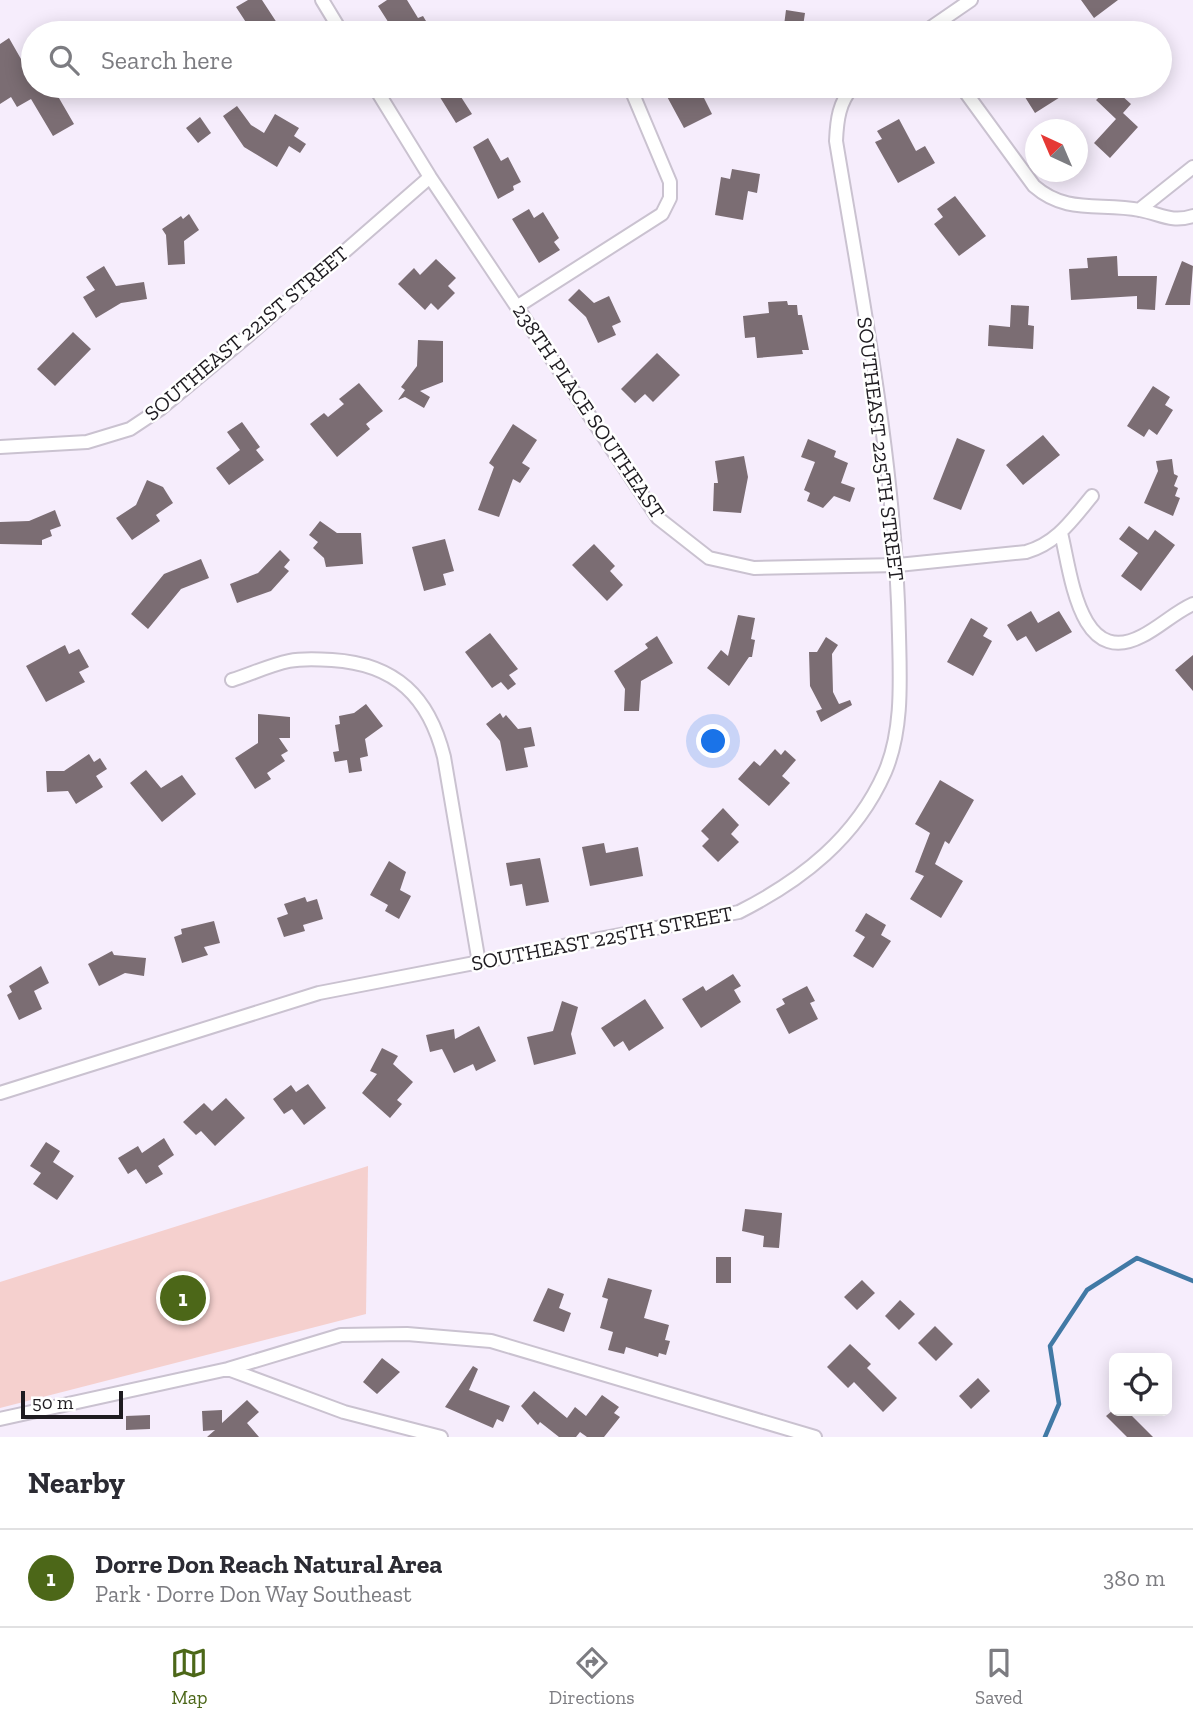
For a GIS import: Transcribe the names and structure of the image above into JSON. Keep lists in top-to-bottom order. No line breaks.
{"streets":{"street":["SOUTHEAST 221ST STREET","238TH PLACE SOUTHEAST","SOUTHEAST 225TH STREET"]},"crossings":[["SOUTHEAST 221ST STREET","238TH PLACE SOUTHEAST"],["238TH PLACE SOUTHEAST","SOUTHEAST 225TH STREET"]],"scale_bar":"50 m","north":"top left","page":{"search":"Search here","pins":"1","scale":"50 m","heading":"Nearby","list":[{"mark":"1","name":"Dorre Don Reach Natural Area","note":"Park · Dorre Don Way Southeast","value":"380 m"}],"nav":["Map","Directions","Saved"]}}
